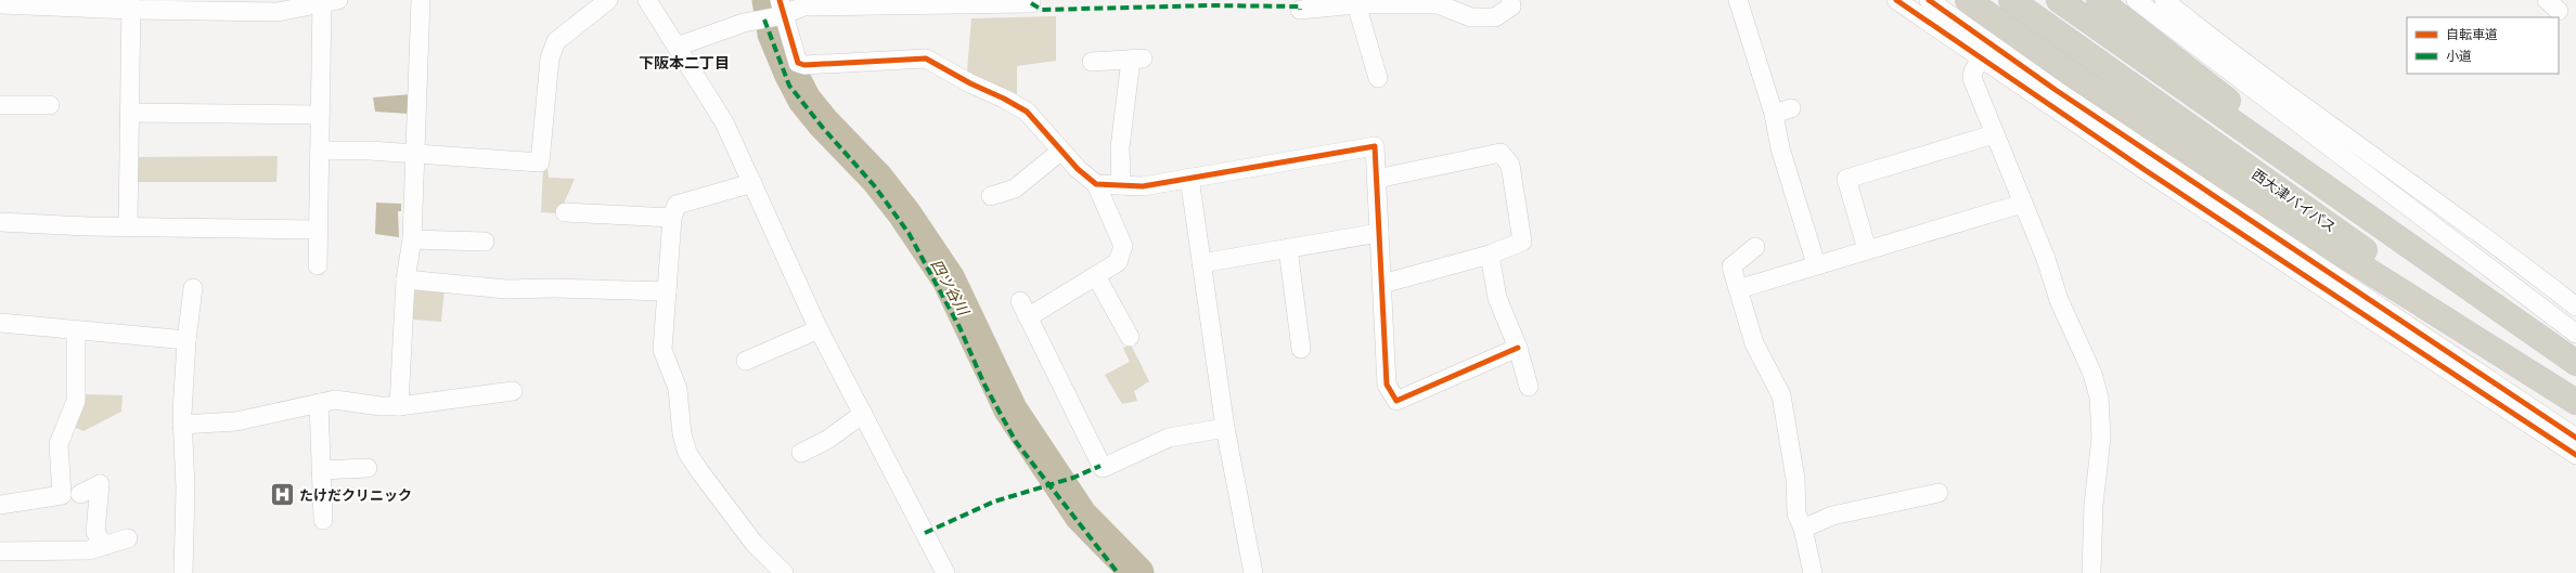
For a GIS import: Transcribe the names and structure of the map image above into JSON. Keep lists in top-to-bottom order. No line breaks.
{"streets":{"highway":["西大津バイパス"]},"districts":["下阪本二丁目"],"water":["四ツ谷川"],"places":{"hospital":["たけだクリニック"]},"legend":["自転車道","小道"]}
